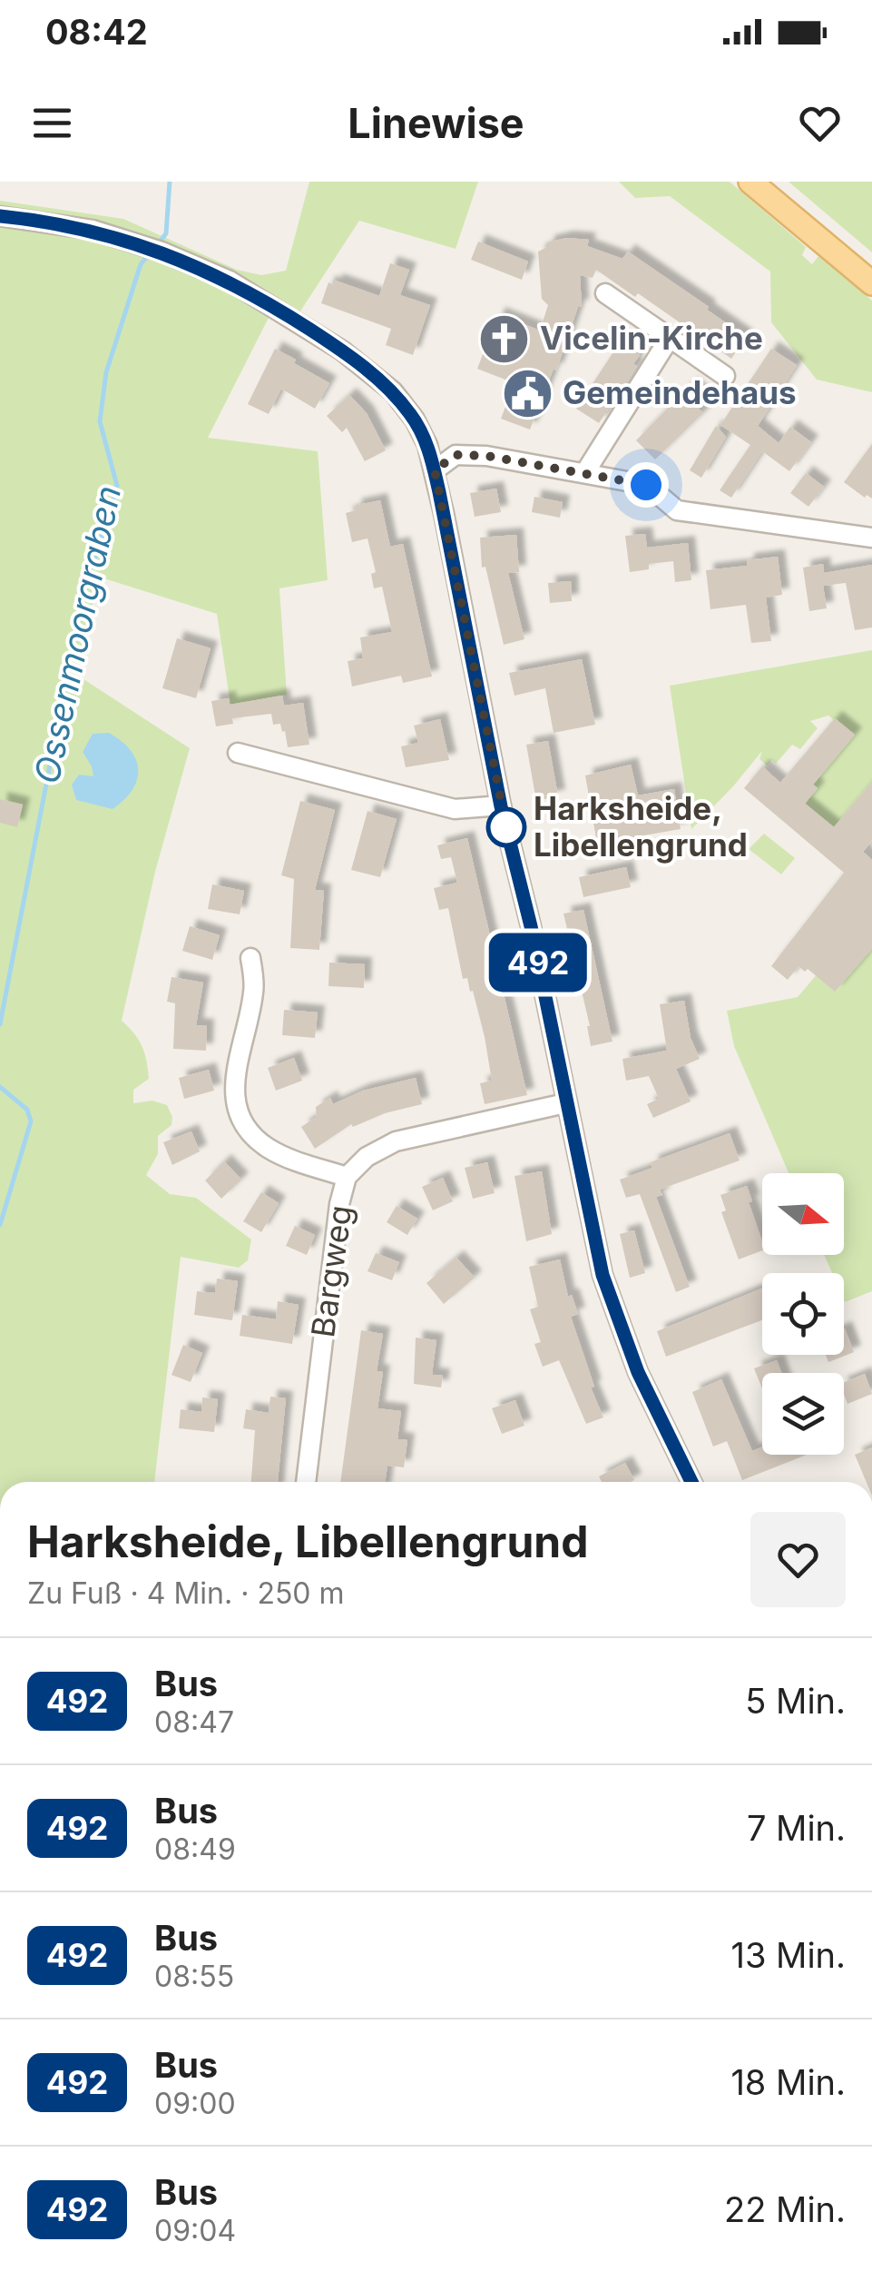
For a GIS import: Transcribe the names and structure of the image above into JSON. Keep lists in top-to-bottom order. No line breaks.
{"streets":{"street":["Bargweg"]},"water":["Ossenmoorgraben"],"places":{"church":["Vicelin-Kirche"],"public building":["Gemeindehaus"],"other":["Harksheide, Libellengrund"]},"lines":["bus line 492"],"north":"right","page":{"status":"08:42","header":"Linewise","on_map":"492","heading":["Harksheide, Libellengrund","Zu Fuß · 4 Min. · 250 m"],"list":[{"mark":"492","name":"Bus","note":"08:47","value":"5 Min."},{"mark":"492","name":"Bus","note":"08:49","value":"7 Min."},{"mark":"492","name":"Bus","note":"08:55","value":"13 Min."},{"mark":"492","name":"Bus","note":"09:00","value":"18 Min."},{"mark":"492","name":"Bus","note":"09:04","value":"22 Min."}]}}
